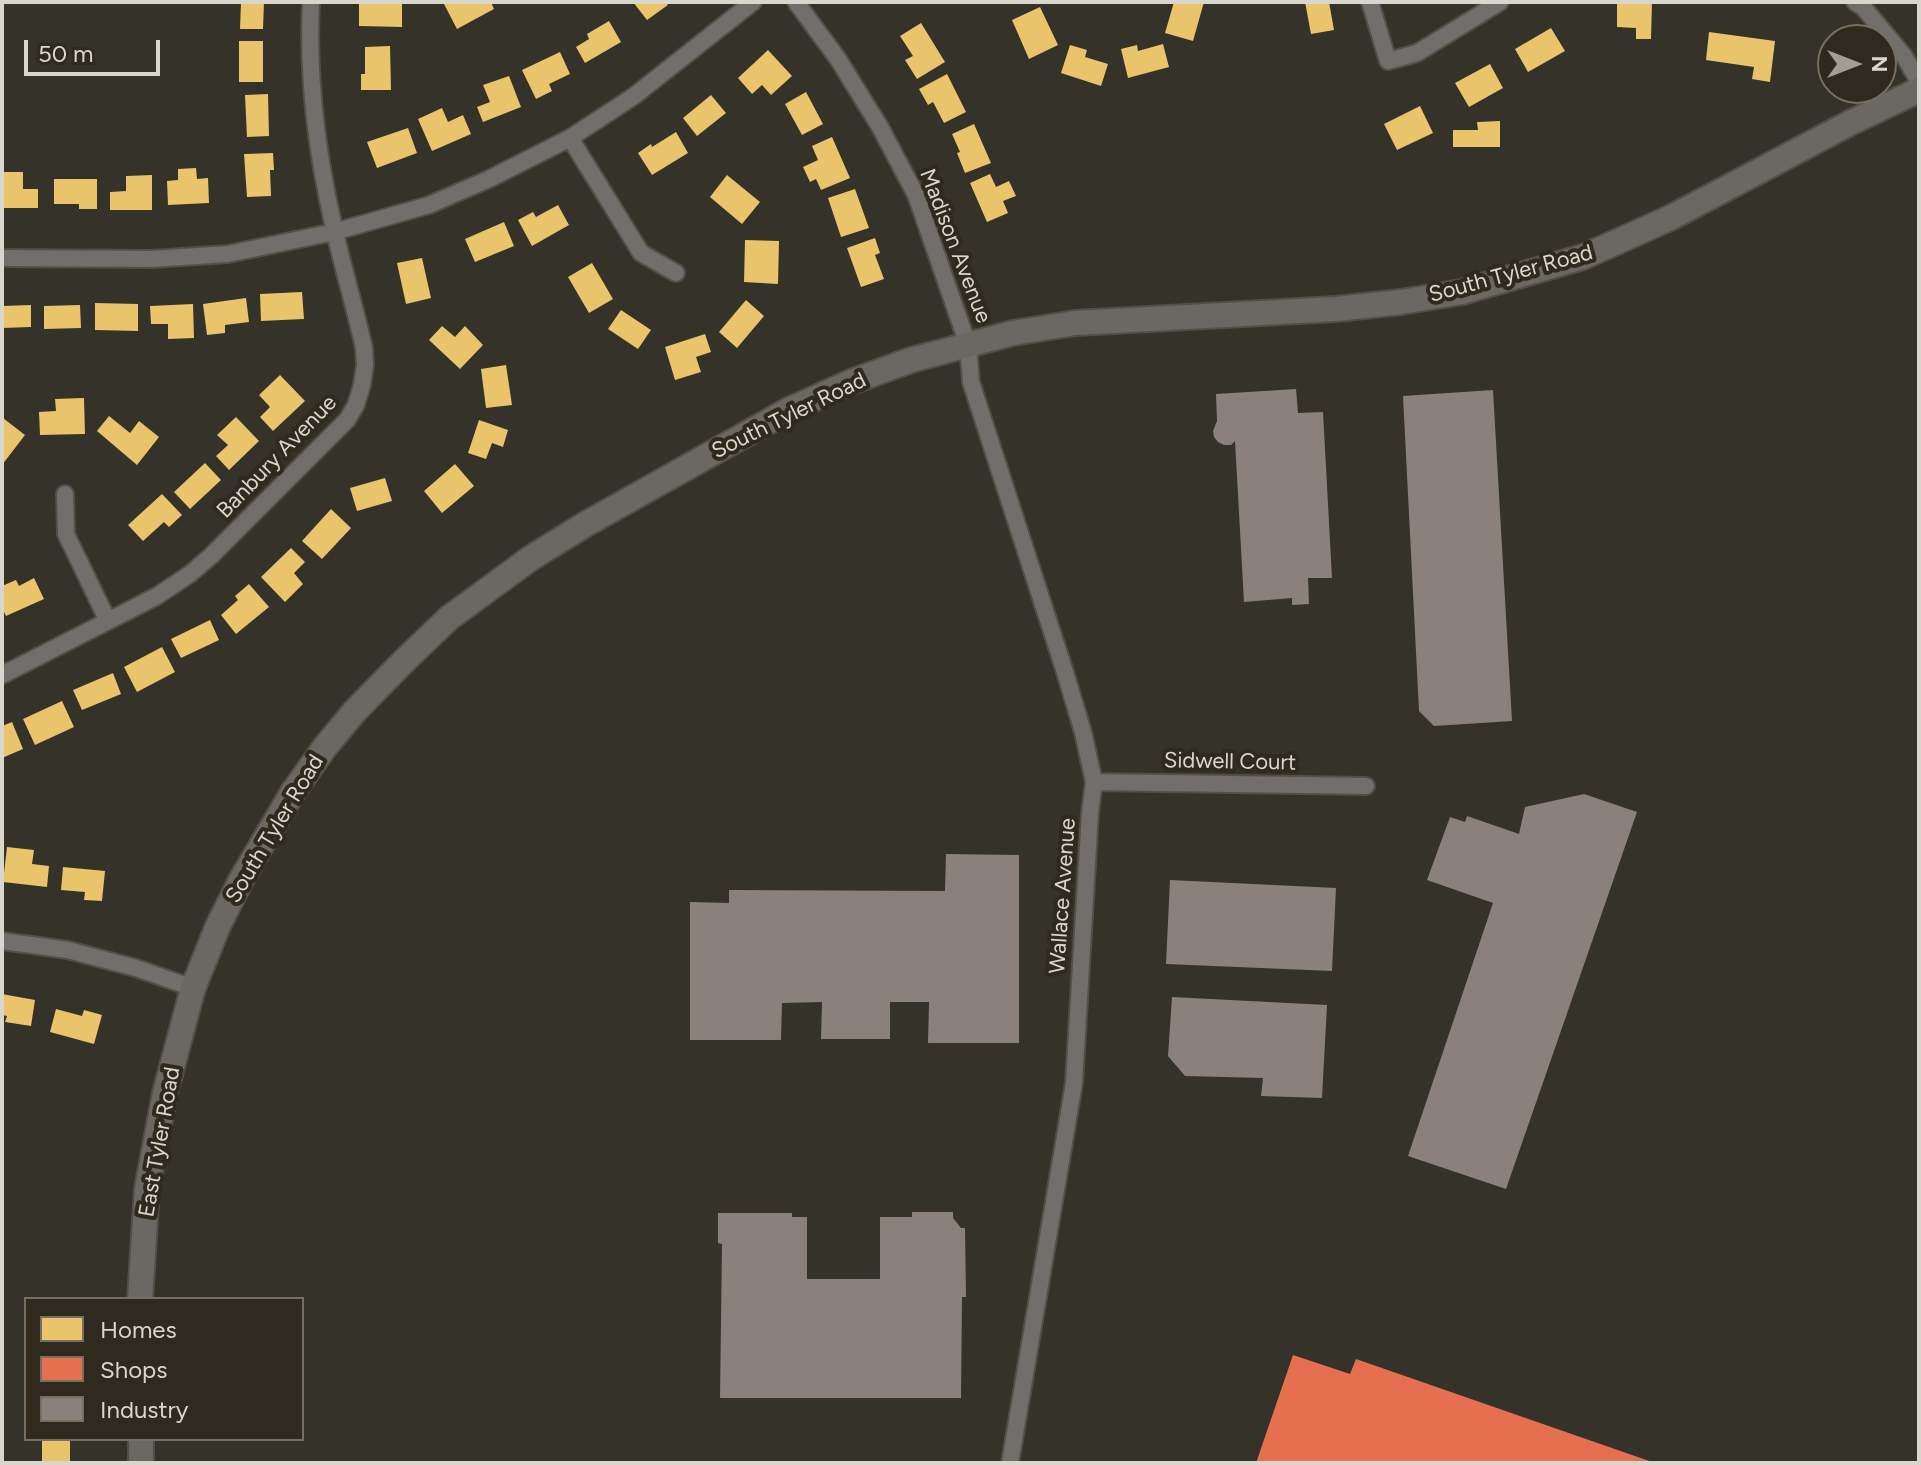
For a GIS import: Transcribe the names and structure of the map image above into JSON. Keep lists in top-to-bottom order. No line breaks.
{"streets":{"street":["Madison Avenue","South Tyler Road","Banbury Avenue","Sidwell Court","Wallace Avenue","East Tyler Road"]},"crossings":[["Madison Avenue","South Tyler Road"],["Madison Avenue","Wallace Avenue"],["South Tyler Road","Wallace Avenue"],["South Tyler Road","East Tyler Road"],["Sidwell Court","Wallace Avenue"]],"legend":["Homes","Shops","Industry"],"scale_bar":"50 m","north":"right"}
